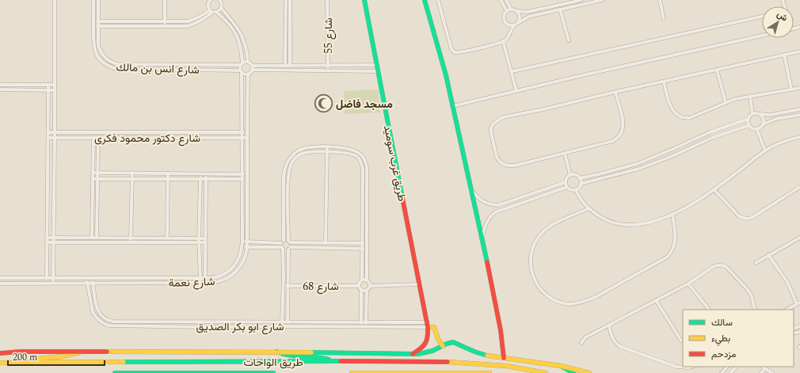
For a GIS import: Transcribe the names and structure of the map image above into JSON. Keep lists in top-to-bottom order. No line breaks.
{"streets":{"main road":["طريق غرب سوميد","طريق الواحات"],"street":["شارع 55","شارع انس بن مالك","شارع دكتور محمود فكرى","شارع نعمة","شارع 68","شارع ابو بكر الصديق"]},"crossings":[["شارع انس بن مالك","شارع نعمة"],["شارع دكتور محمود فكرى","شارع نعمة"],["طريق غرب سوميد","شارع ابو بكر الصديق"],["شارع نعمة","شارع ابو بكر الصديق"]],"places":{"mosque":["مسجد فاضل"]},"legend":["سالك","بطيء","مزدحم"],"scale_bar":"200 m","north":"top right"}
